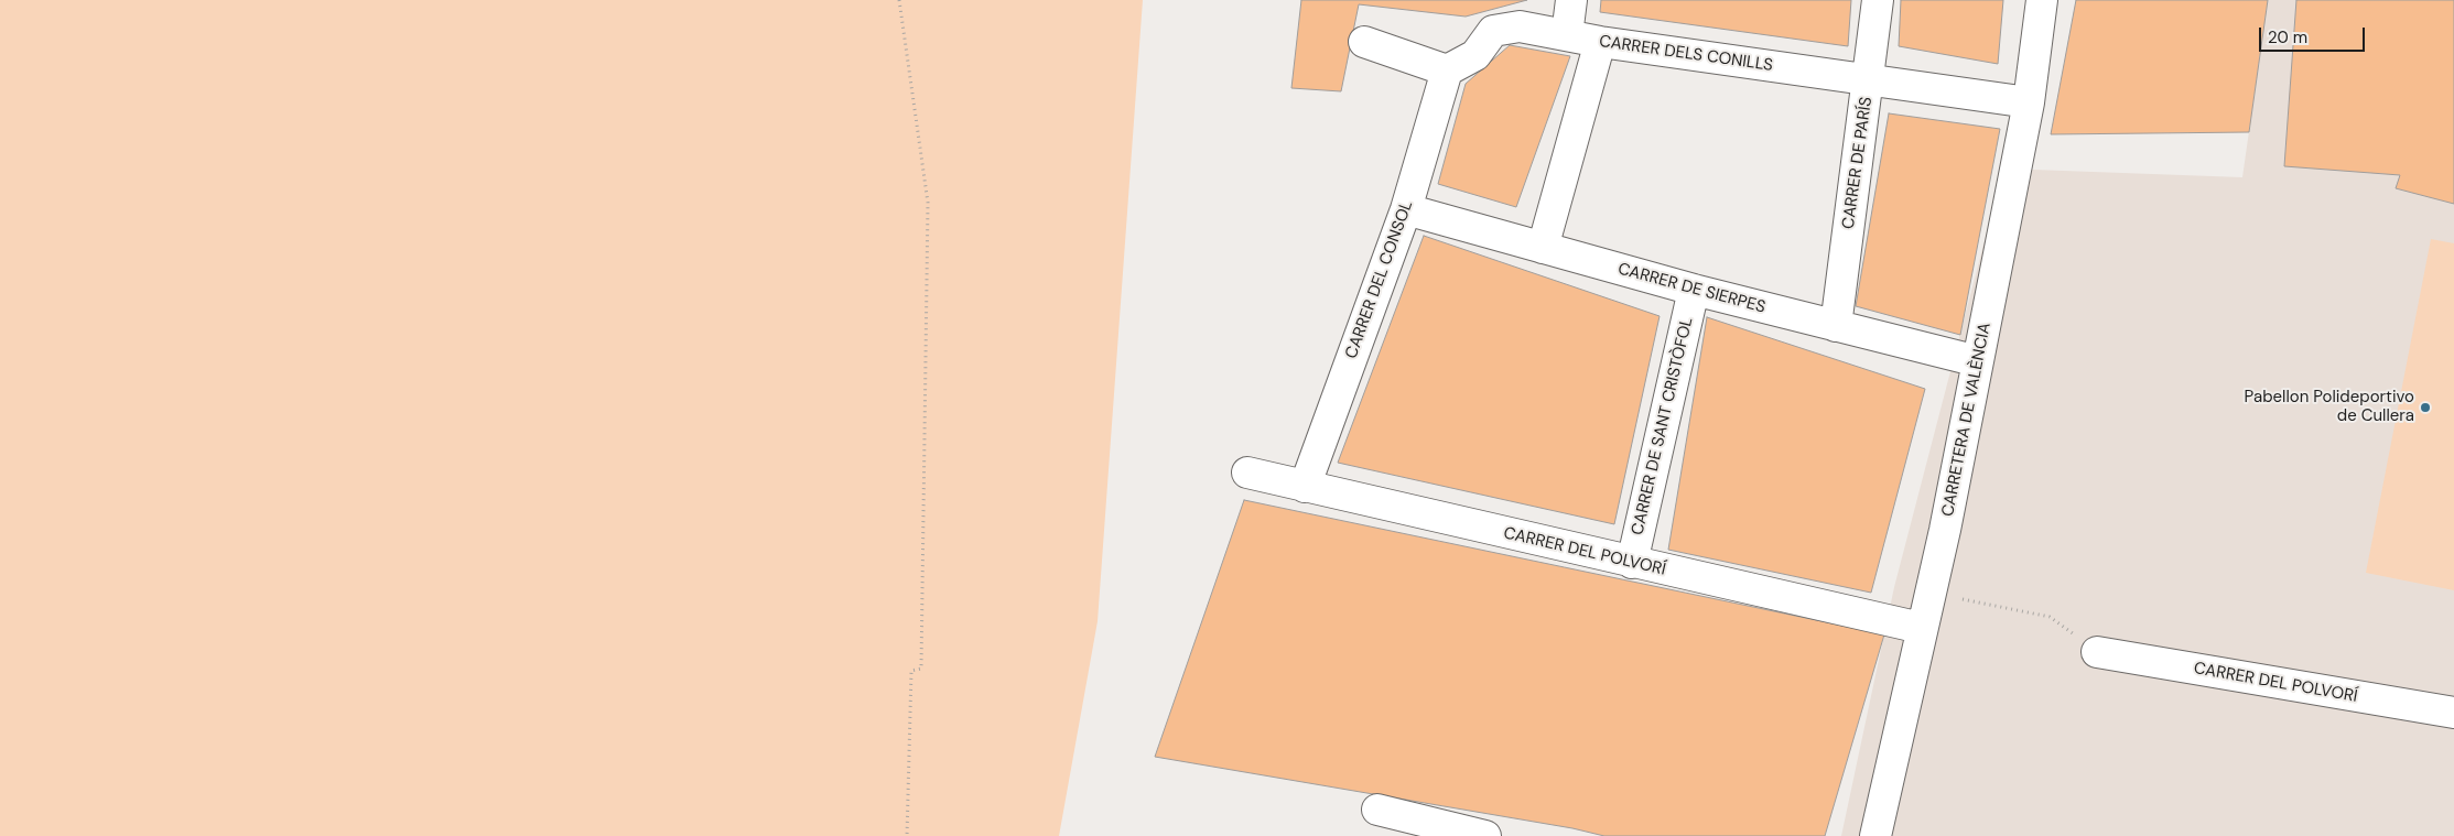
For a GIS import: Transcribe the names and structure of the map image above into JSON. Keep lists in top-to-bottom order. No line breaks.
{"streets":{"street":["CARRER DELS CONILLS","CARRER DE PARÍS","CARRER DEL CONSOL","CARRER DE SIERPES","CARRETERA DE VALÈNCIA","CARRER DE SANT CRISTÒFOL","CARRER DEL POLVORÍ"]},"crossings":[["CARRER DELS CONILLS","CARRER DE PARÍS"],["CARRER DELS CONILLS","CARRER DEL CONSOL"],["CARRER DELS CONILLS","CARRETERA DE VALÈNCIA"],["CARRER DE PARÍS","CARRER DE SIERPES"],["CARRER DEL CONSOL","CARRER DE SIERPES"],["CARRER DEL CONSOL","CARRER DEL POLVORÍ"],["CARRER DE SIERPES","CARRETERA DE VALÈNCIA"],["CARRER DE SIERPES","CARRER DE SANT CRISTÒFOL"],["CARRETERA DE VALÈNCIA","CARRER DEL POLVORÍ"],["CARRER DE SANT CRISTÒFOL","CARRER DEL POLVORÍ"]],"places":["Pabellon Polideportivo de Cullera"],"scale_bar":"20 m"}
